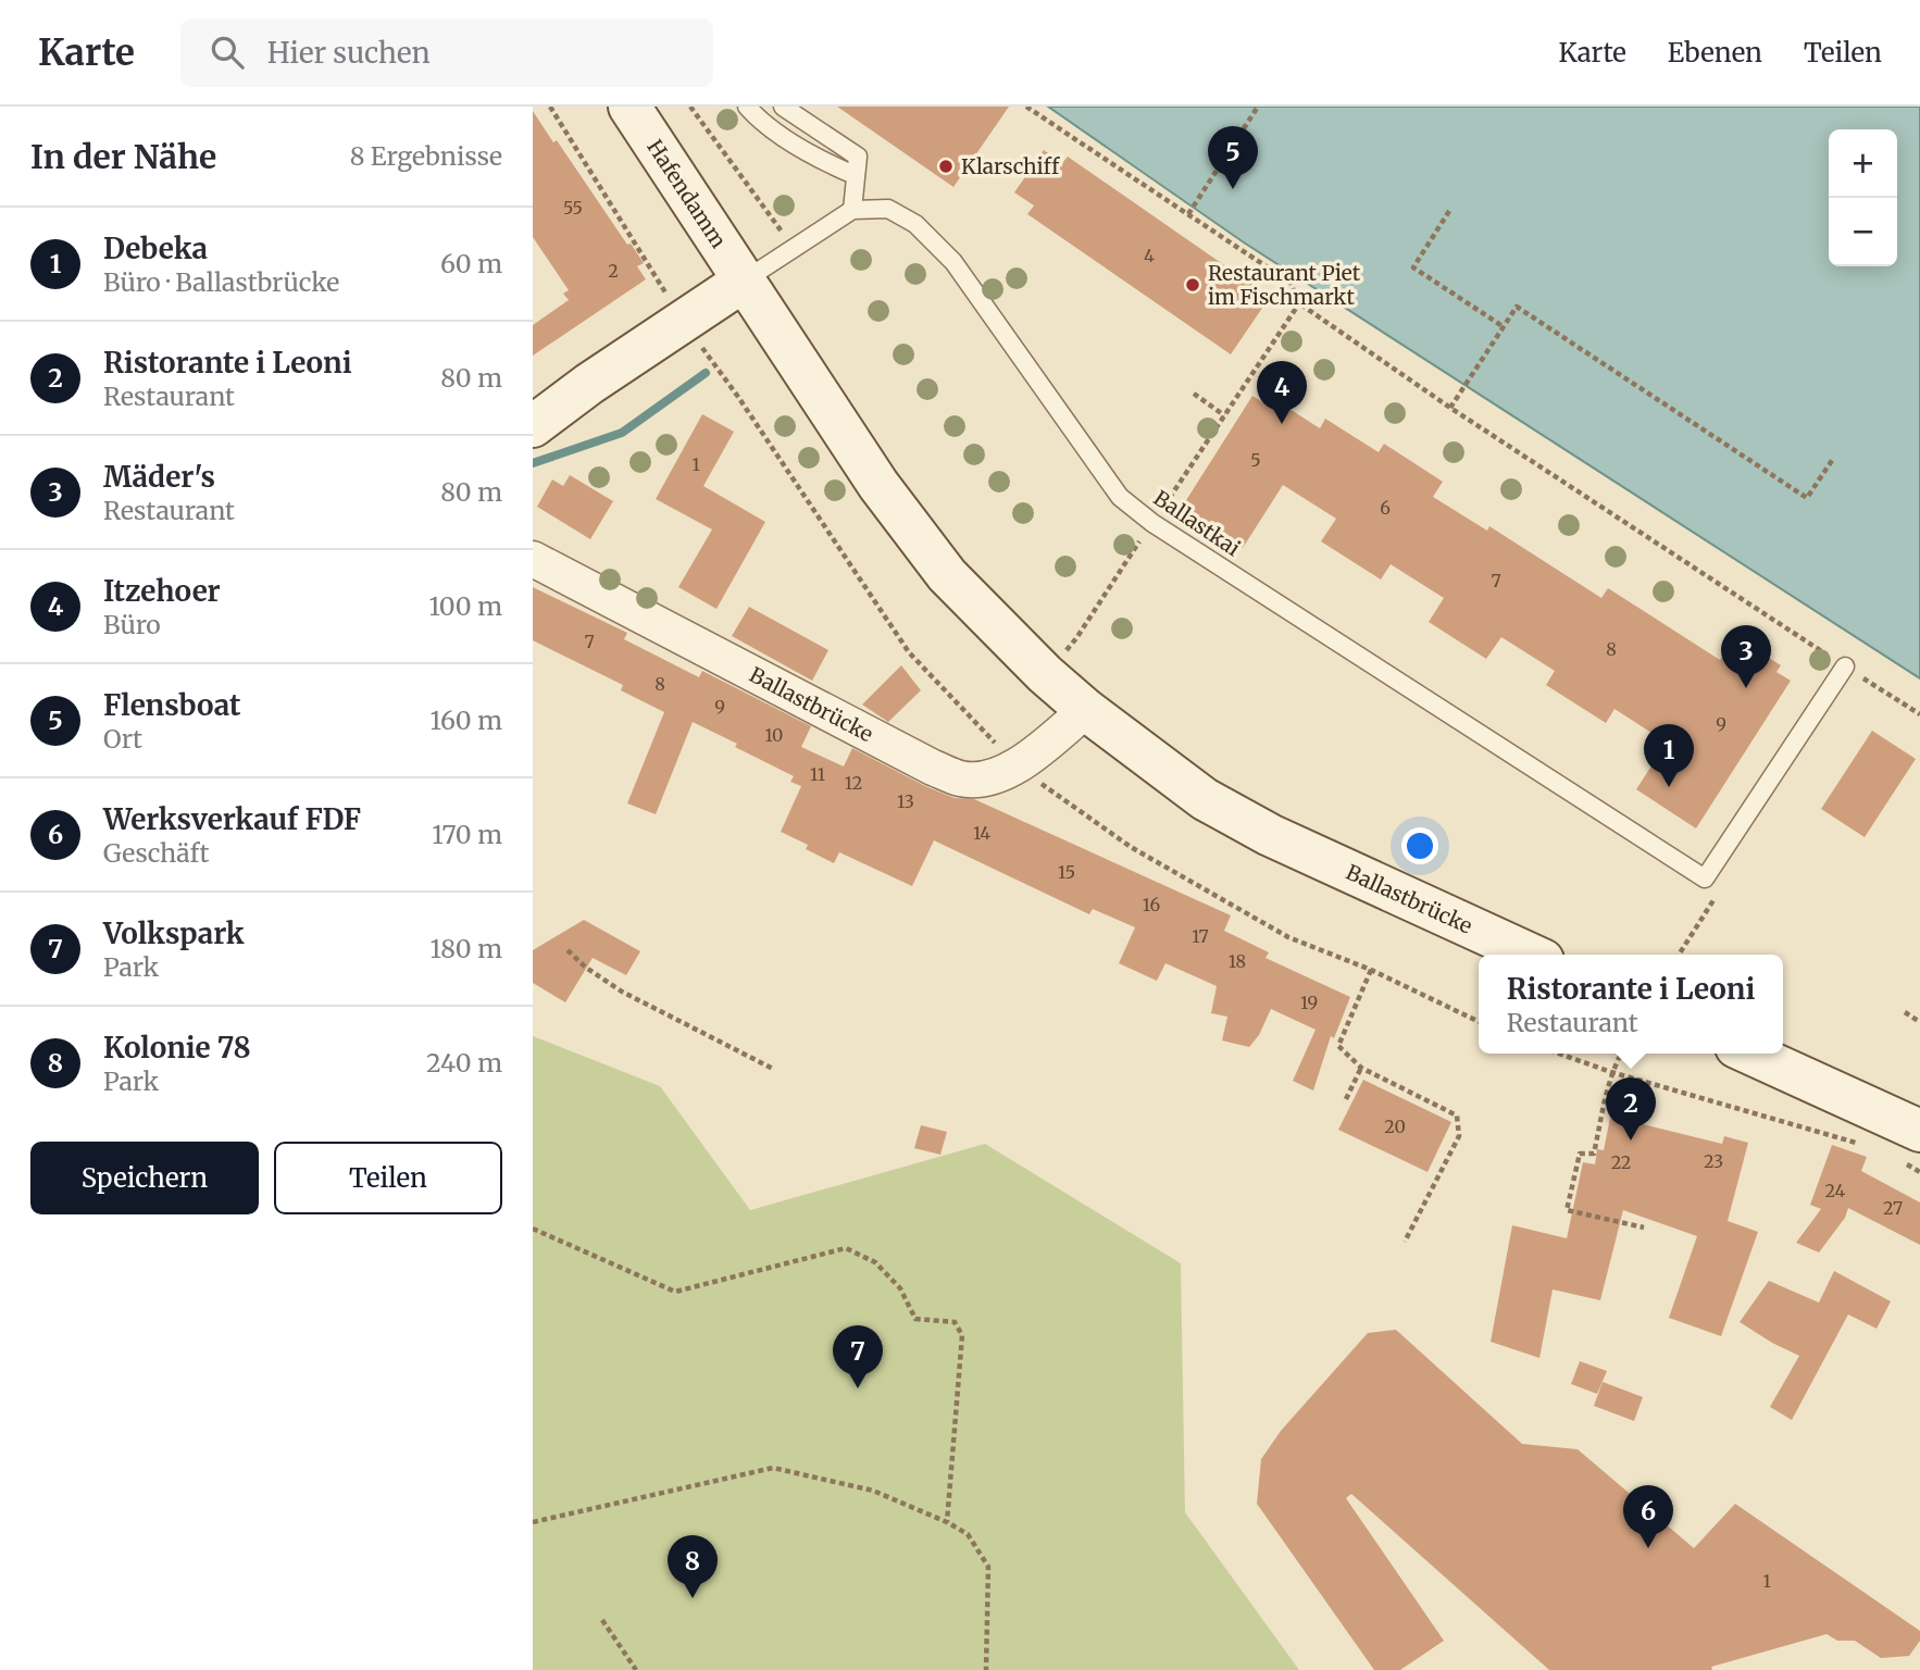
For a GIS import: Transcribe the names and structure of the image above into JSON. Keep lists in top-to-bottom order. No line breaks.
{"streets":{"street":["Hafendamm","Ballastbrücke"],"lane":["Ballastkai"]},"crossings":[["Hafendamm","Ballastbrücke"]],"places":["Klarschiff","Restaurant Piet im Fischmarkt"],"house_numbers":["55","4","2","5","1","6","7","7","8","8","9","9","10","11","12","13","14","15","16","17","18","19","20","23","22","24","27","1"],"page":{"header":"Karte","search":"Hier suchen","nav":["Karte","Ebenen","Teilen"],"heading":["In der Nähe","8 Ergebnisse"],"pins":["5","4","3","1","2","7","6","8"],"map_buttons":["+","−"],"list":[{"mark":"1","name":"Debeka","note":"Büro · Ballastbrücke","value":"60 m"},{"mark":"2","name":"Ristorante i Leoni","note":"Restaurant","value":"80 m"},{"mark":"3","name":"Mäder's","note":"Restaurant","value":"80 m"},{"mark":"4","name":"Itzehoer","note":"Büro","value":"100 m"},{"mark":"5","name":"Flensboat","note":"Ort","value":"160 m"},{"mark":"6","name":"Werksverkauf FDF","note":"Geschäft","value":"170 m"},{"mark":"7","name":"Volkspark","note":"Park","value":"180 m"},{"mark":"8","name":"Kolonie 78","note":"Park","value":"240 m"}],"popup":["Ristorante i Leoni","Restaurant"],"buttons":["Speichern","Teilen"]}}
